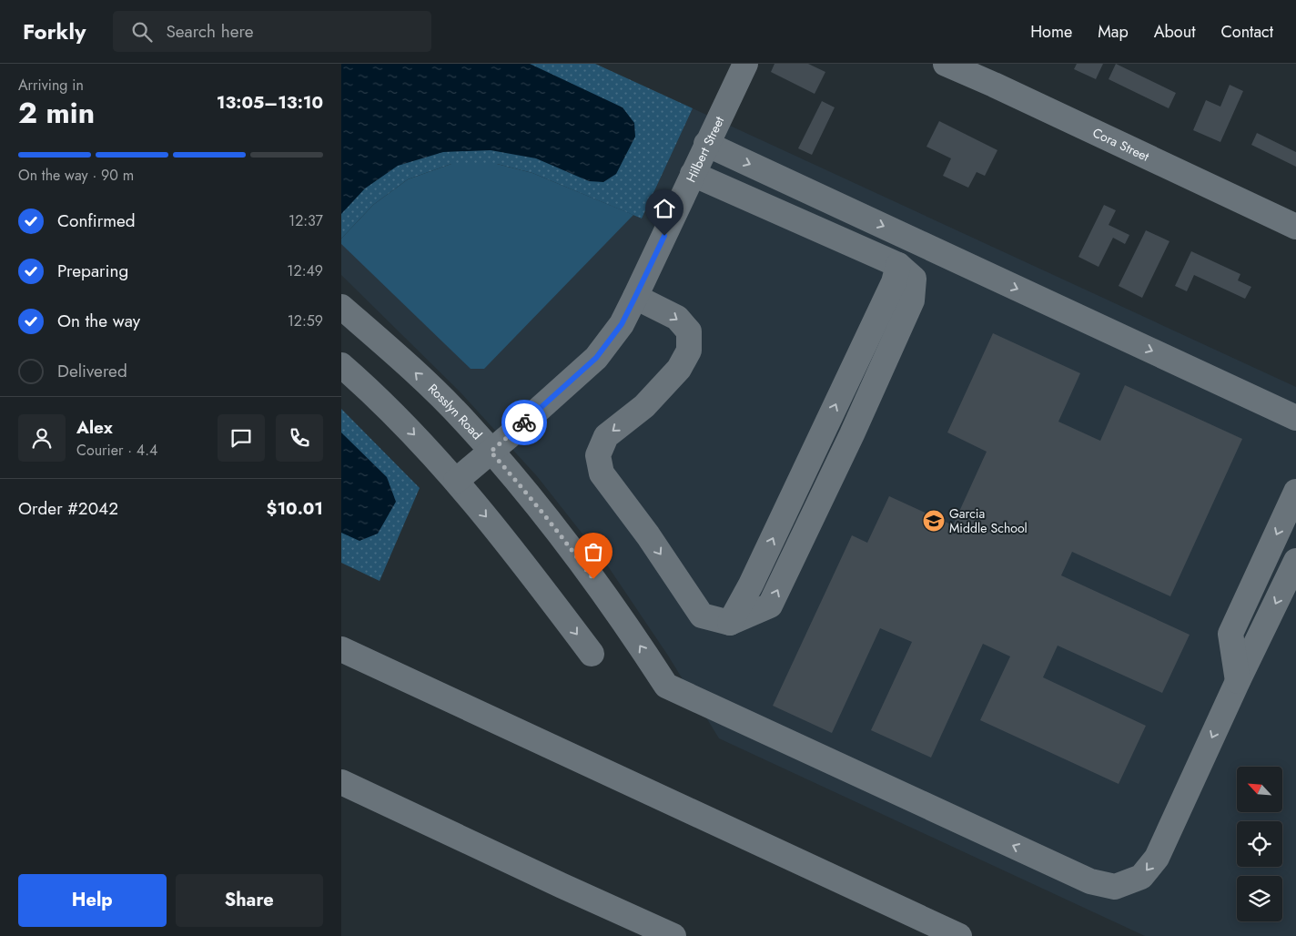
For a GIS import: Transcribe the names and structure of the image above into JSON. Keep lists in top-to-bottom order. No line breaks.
{"streets":{"street":["Cora Street","Hilbert Street","Rosslyn Road"]},"crossings":[["Hilbert Street","Rosslyn Road"]],"places":{"school or university":["Garcia Middle School"]},"north":"top left","page":{"header":"Forkly","search":"Search here","nav":["Home","Map","About","Contact"],"heading":["2 min","Arriving in","13:05–13:10"],"panel":["Alex","Courier · 4.4","Order #2042","$10.01"],"bar":"On the way · 90 m","list":[["Confirmed","12:37"],["Preparing","12:49"],["On the way","12:59"],"Delivered"],"buttons":["Help","Share"]}}
